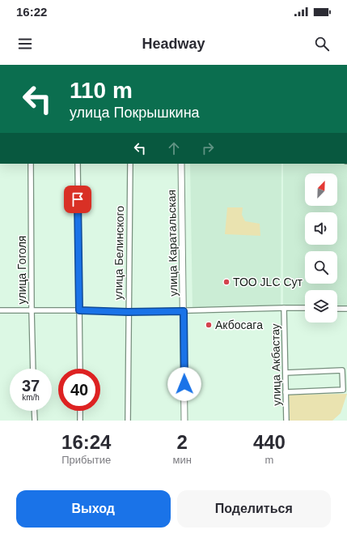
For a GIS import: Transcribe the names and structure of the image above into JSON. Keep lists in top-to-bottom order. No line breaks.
{"streets":{"street":["улица Каратальская","улица Белинского","улица Гоголя","улица Акбастау"]},"places":["ТОО JLC Сут","Акбосага"],"north":"top right","page":{"status":"16:22","header":"Headway","turn":["110 m","улица Покрышкина"],"speed":"37 km/h","limit":"40","eta":["16:24","Прибытие","2","мин","440","m"],"buttons":["Выход","Поделиться"]}}
